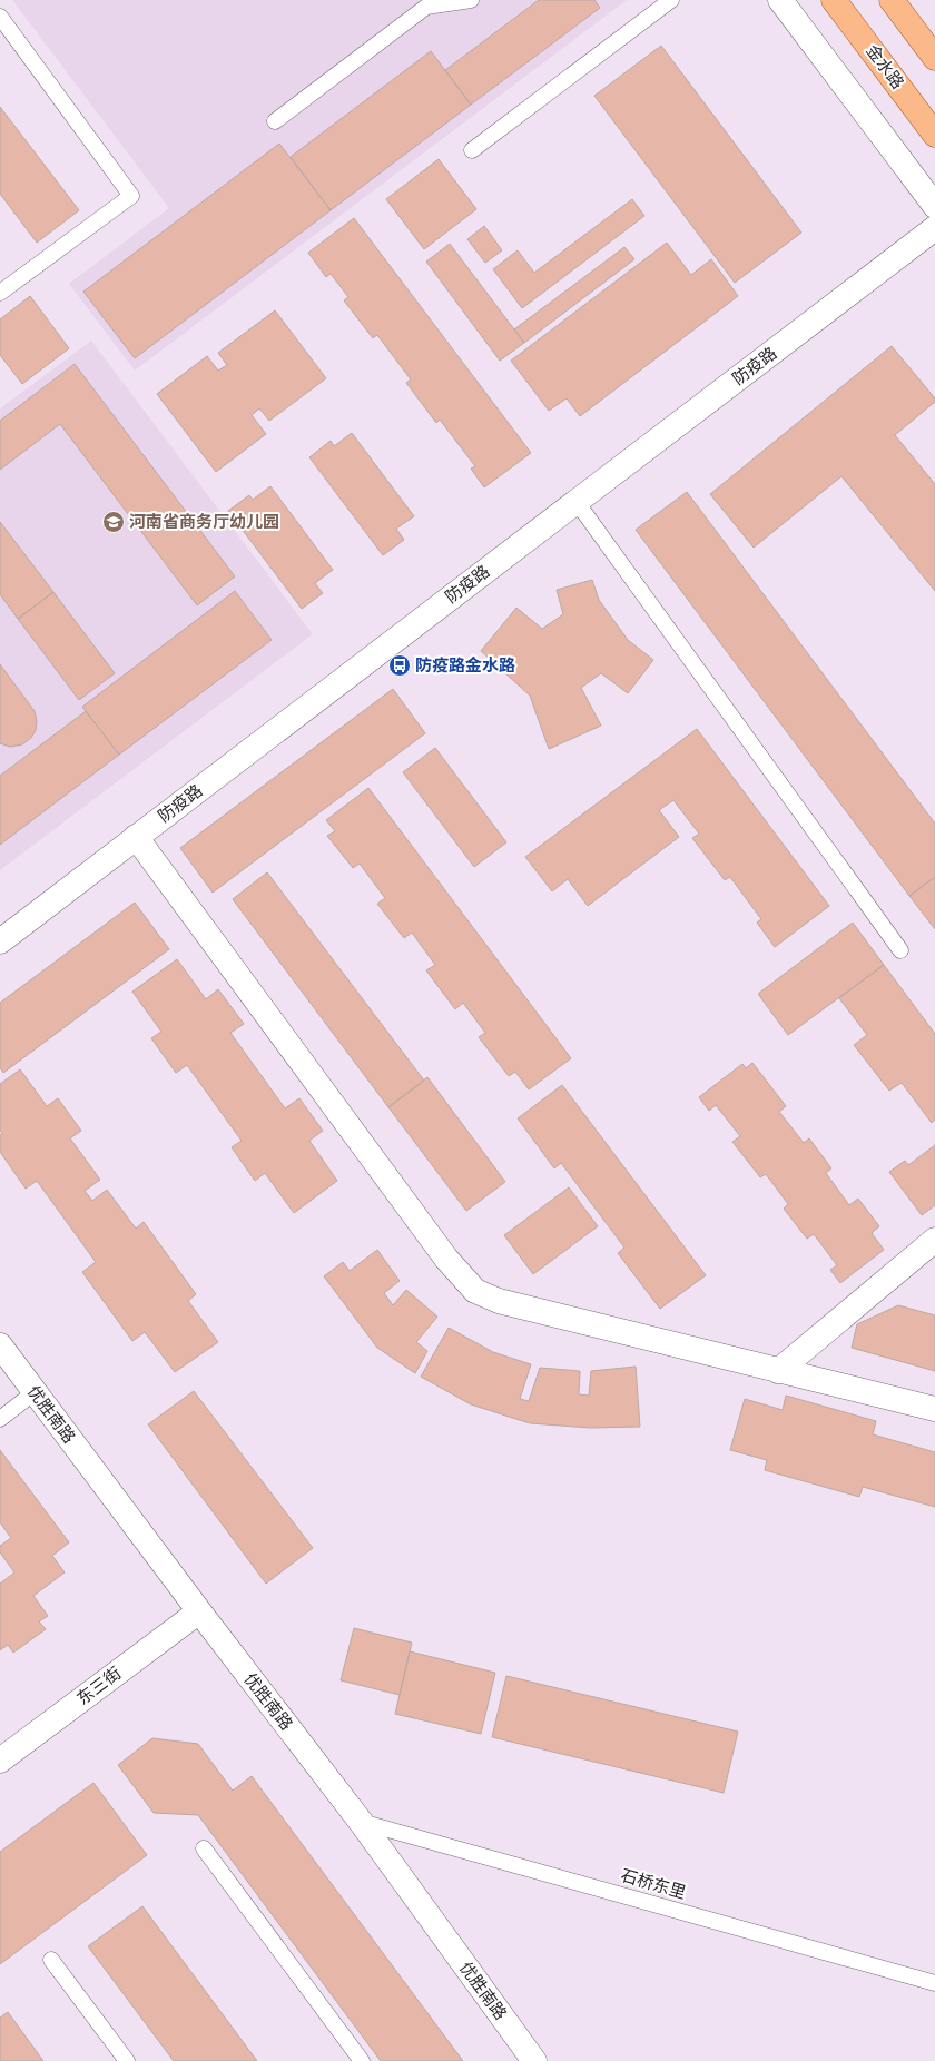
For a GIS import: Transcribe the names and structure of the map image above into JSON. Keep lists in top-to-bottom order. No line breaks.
{"streets":{"main road":["金水路"],"street":["防疫路","优胜南路","东三街"],"lane":["石桥东里"]},"crossings":[["优胜南路","东三街"],["优胜南路","石桥东里"]],"places":{"school or university":["河南省商务厅幼儿园"],"bus stop":["防疫路金水路"]}}
